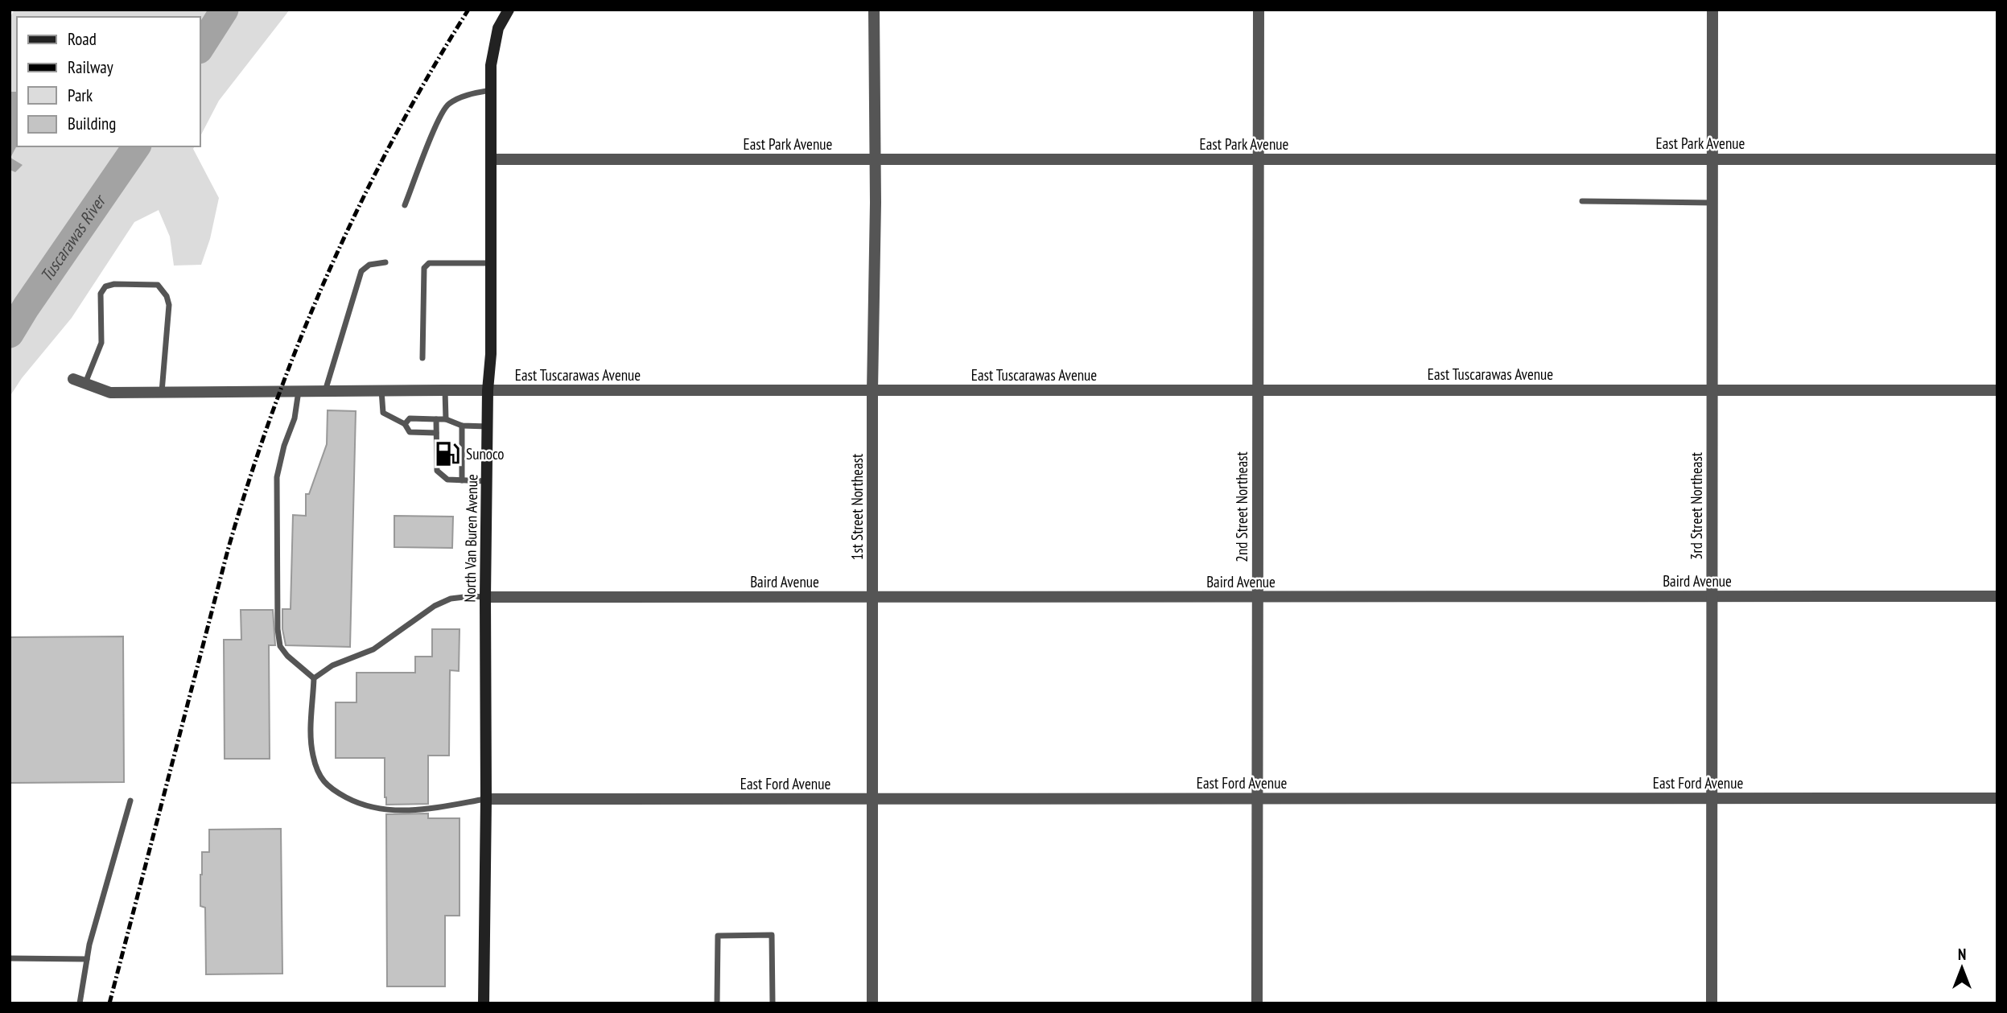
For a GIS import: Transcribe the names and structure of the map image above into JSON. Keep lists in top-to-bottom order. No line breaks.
{"streets":{"street":["East Park Avenue","East Tuscarawas Avenue","3rd Street Northeast","1st Street Northeast","2nd Street Northeast","North Van Buren Avenue","Baird Avenue","East Ford Avenue"]},"crossings":[["East Park Avenue","3rd Street Northeast"],["East Park Avenue","1st Street Northeast"],["East Park Avenue","2nd Street Northeast"],["East Park Avenue","North Van Buren Avenue"],["East Tuscarawas Avenue","3rd Street Northeast"],["East Tuscarawas Avenue","1st Street Northeast"],["East Tuscarawas Avenue","2nd Street Northeast"],["East Tuscarawas Avenue","North Van Buren Avenue"],["3rd Street Northeast","Baird Avenue"],["3rd Street Northeast","East Ford Avenue"],["1st Street Northeast","Baird Avenue"],["1st Street Northeast","East Ford Avenue"],["2nd Street Northeast","Baird Avenue"],["2nd Street Northeast","East Ford Avenue"],["North Van Buren Avenue","Baird Avenue"],["North Van Buren Avenue","East Ford Avenue"]],"water":["Tuscarawas River"],"places":{"fuel station":["Sunoco"]},"legend":["Road","Railway","Park","Building"],"north":"top"}
